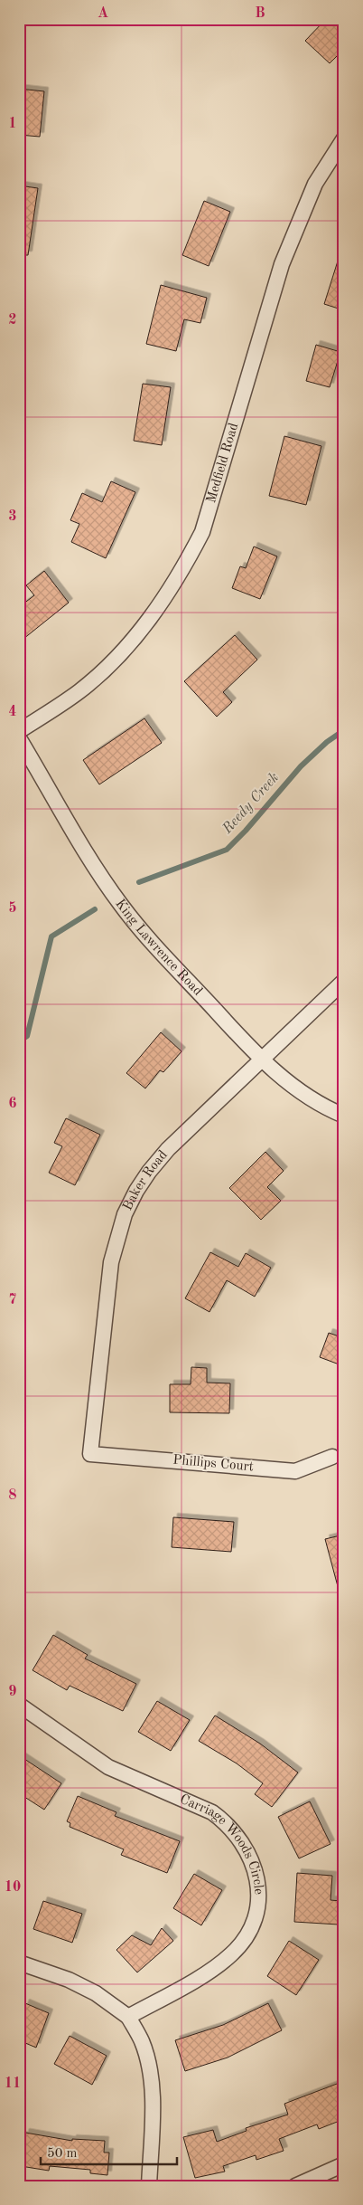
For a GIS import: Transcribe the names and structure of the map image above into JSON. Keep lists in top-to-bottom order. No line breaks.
{"streets":{"street":["Medfield Road","King Lawrence Road","Baker Road","Phillips Court","Carriage Woods Circle"]},"crossings":[["King Lawrence Road","Baker Road"],["Baker Road","Phillips Court"]],"water":["Reedy Creek"],"scale_bar":"50 m","grid":{"columns":["A","B"],"rows":["1","2","3","4","5","6","7","8","9","10","11"]}}
